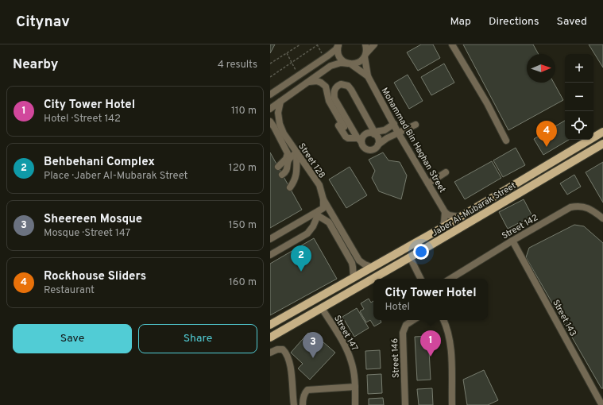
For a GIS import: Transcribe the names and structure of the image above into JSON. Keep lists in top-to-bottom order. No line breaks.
{"streets":{"main road":["Jaber Al-Mubarak Street"],"street":["Mohammad Bin Haghan Street","Street 128","Street 142","Street 143","Street 147","Street 146"]},"crossings":[["Street 128","Jaber Al-Mubarak Street"],["Jaber Al-Mubarak Street","Street 147"],["Street 142","Street 143"]],"north":"right","page":{"header":"Citynav","nav":["Map","Directions","Saved"],"heading":["Nearby","4 results"],"map_buttons":["+","−"],"list":[{"mark":"1","name":"City Tower Hotel","note":"Hotel · Street 142","value":"110 m"},{"mark":"2","name":"Behbehani Complex","note":"Place · Jaber Al-Mubarak Street","value":"120 m"},{"mark":"3","name":"Sheereen Mosque","note":"Mosque · Street 147","value":"150 m"},{"mark":"4","name":"Rockhouse Sliders","note":"Restaurant","value":"160 m"}],"pins":["4","2","1","3"],"popup":["City Tower Hotel","Hotel"],"buttons":["Save","Share"]}}
